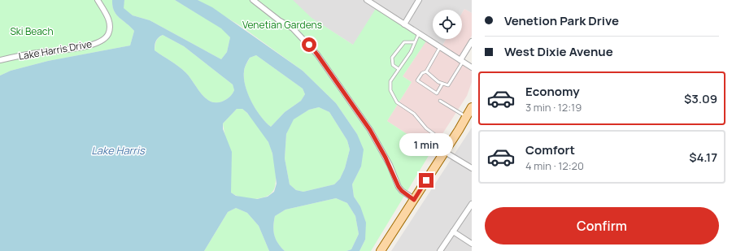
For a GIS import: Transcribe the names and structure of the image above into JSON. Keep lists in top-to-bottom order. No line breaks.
{"streets":{"street":["Lake Harris Drive"]},"water":["Lake Harris"],"parks":["Venetian Gardens","Ski Beach"],"page":{"banner":["Venetion Park Drive","West Dixie Avenue"],"list":[{"name":"Economy","note":"3 min · 12:19","value":"$3.09"},{"name":"Comfort","note":"4 min · 12:20","value":"$4.17"}],"bubble":"1 min","buttons":"Confirm"}}
